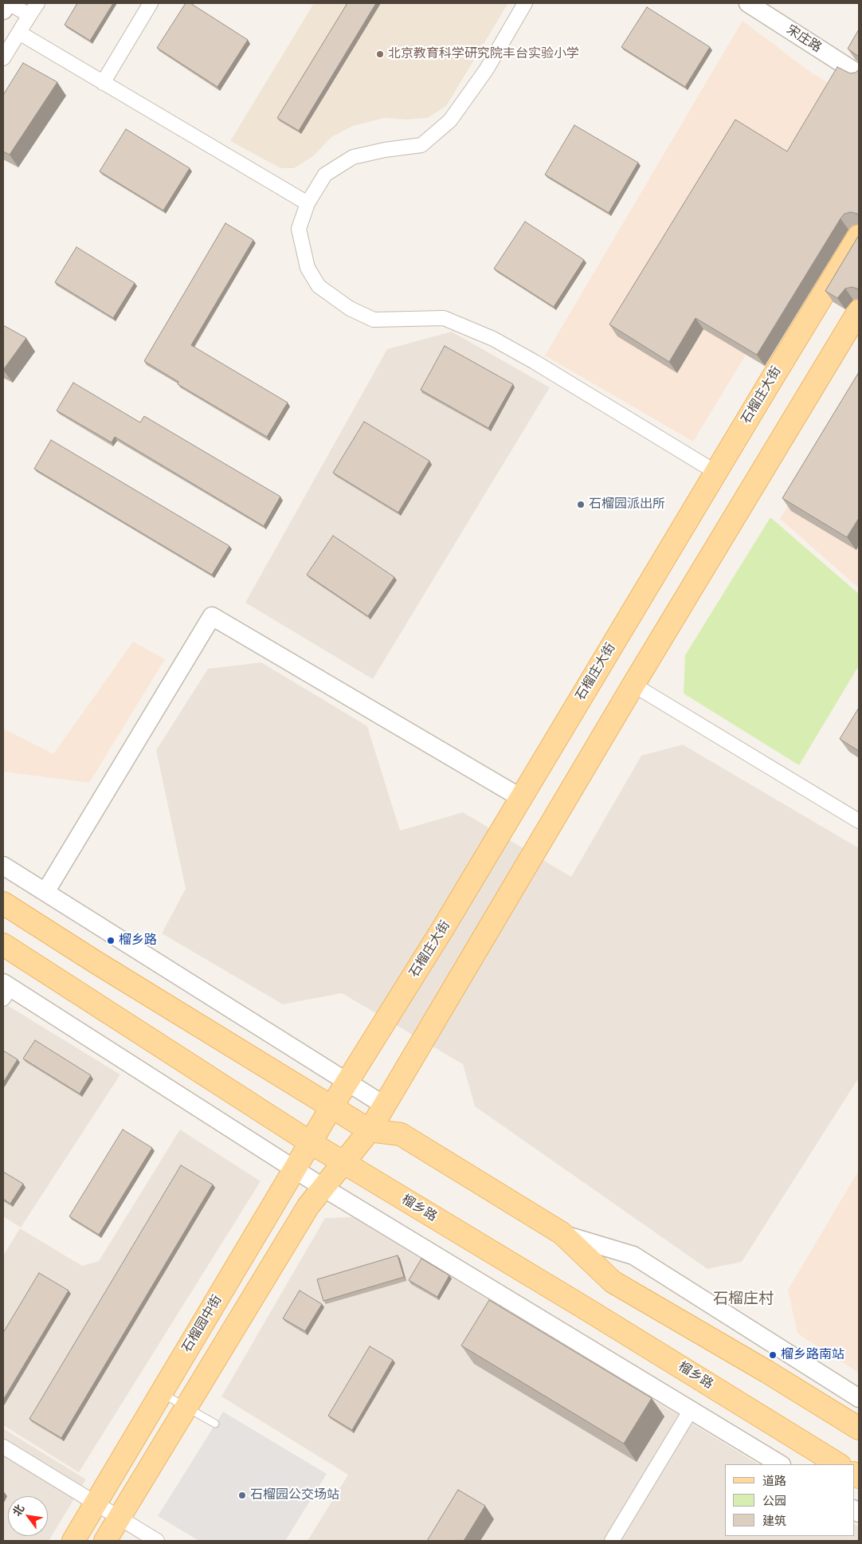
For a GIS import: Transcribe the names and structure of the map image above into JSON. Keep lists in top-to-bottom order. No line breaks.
{"streets":{"main road":["石榴庄大街","榴乡路","石榴园中街"],"street":["宋庄路"]},"crossings":[["石榴庄大街","石榴园中街"],["榴乡路","石榴园中街"]],"districts":["石榴庄村"],"places":["北京教育科学研究院丰台实验小学","石榴园派出所","榴乡路","榴乡路南站","石榴园公交场站"],"legend":["道路","公园","建筑"],"north":"top left"}
